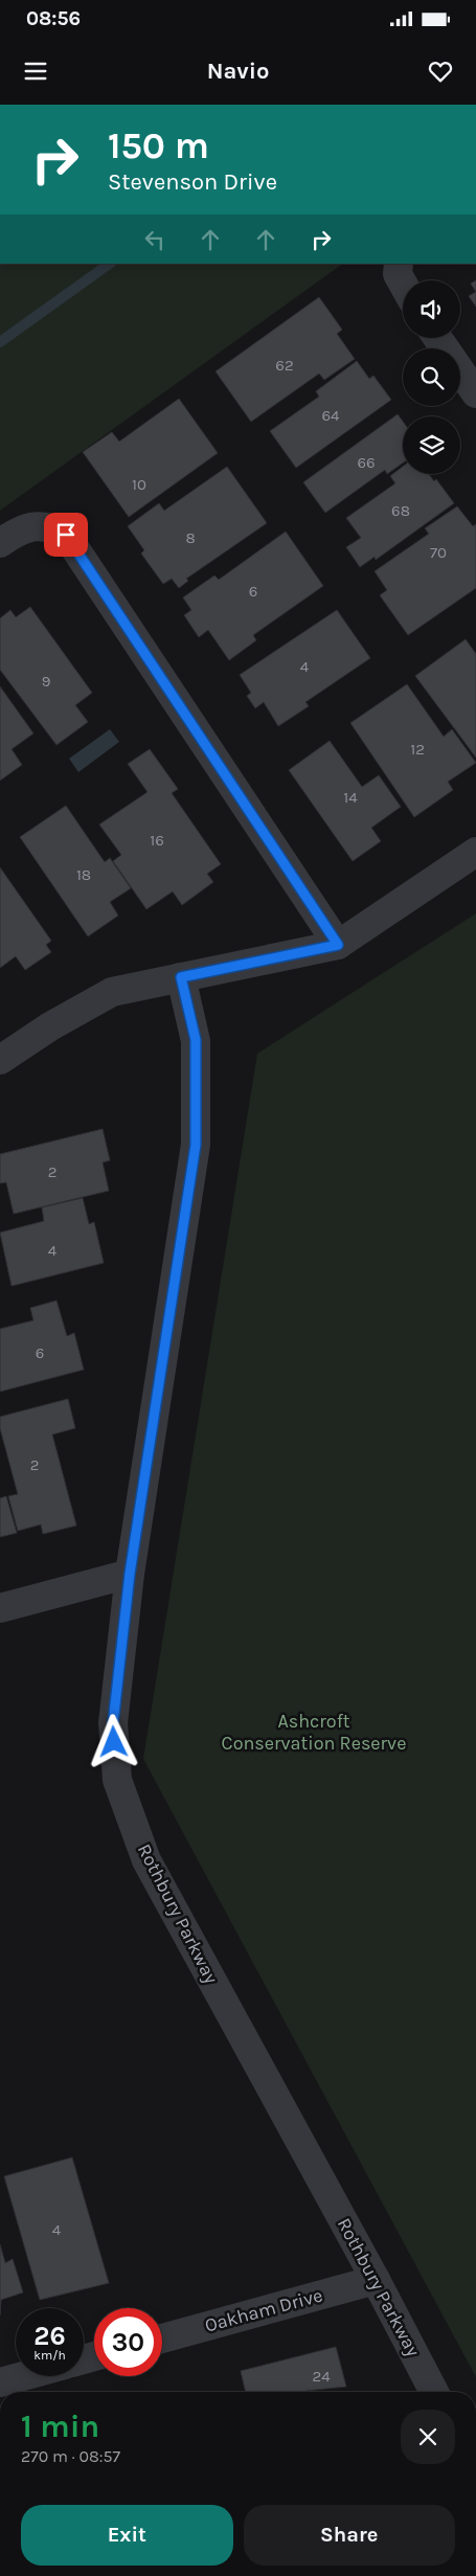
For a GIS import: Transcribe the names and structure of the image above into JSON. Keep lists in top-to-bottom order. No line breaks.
{"streets":{"street":["Rothbury Parkway","Oakham Drive"]},"crossings":[["Rothbury Parkway","Oakham Drive"]],"parks":["Ashcroft Conservation Reserve"],"house_numbers":["62","64","66","10","68","8","70","6","4","9","12","14","16","18","2","4","6","2","4","24"],"page":{"status":"08:56","header":"Navio","turn":["150 m","Stevenson Drive"],"speed":"26 km/h","limit":"30","heading":["1 min","270 m · 08:57"],"buttons":["Exit","Share"]}}
